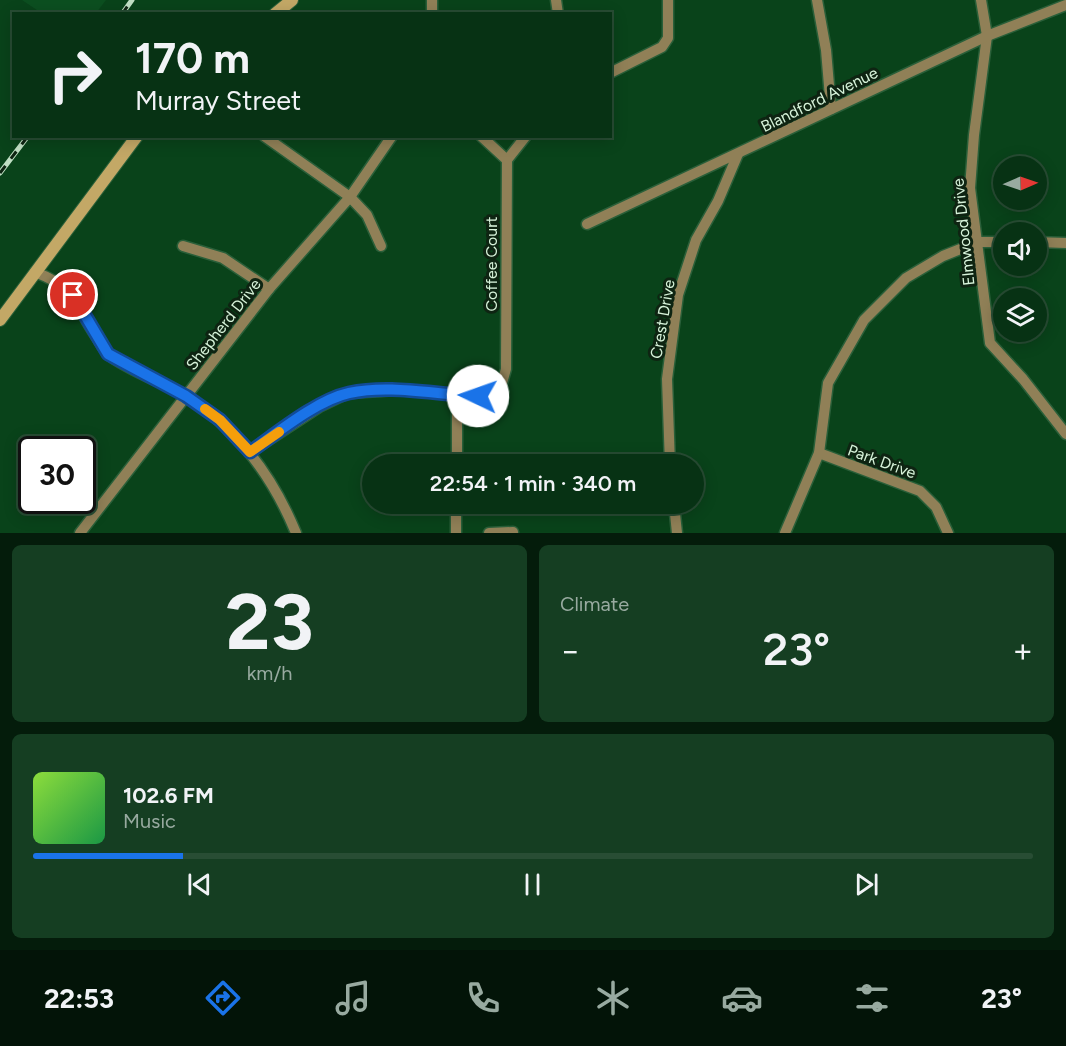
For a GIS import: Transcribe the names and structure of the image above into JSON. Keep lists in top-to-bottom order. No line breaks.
{"streets":{"street":["Blandford Avenue","Elmwood Drive","Coffee Court","Crest Drive","Shepherd Drive","Park Drive"]},"crossings":[["Blandford Avenue","Elmwood Drive"],["Blandford Avenue","Crest Drive"]],"north":"right","page":{"turn":["170 m","Murray Street"],"limit":"30","trip":"22:54 · 1 min · 340 m","tile":[["23","km/h"],"Climate"],"heat":["−","23°","+"],"song":["102.6 FM","Music"],"tabs":["22:53","23°"]}}
